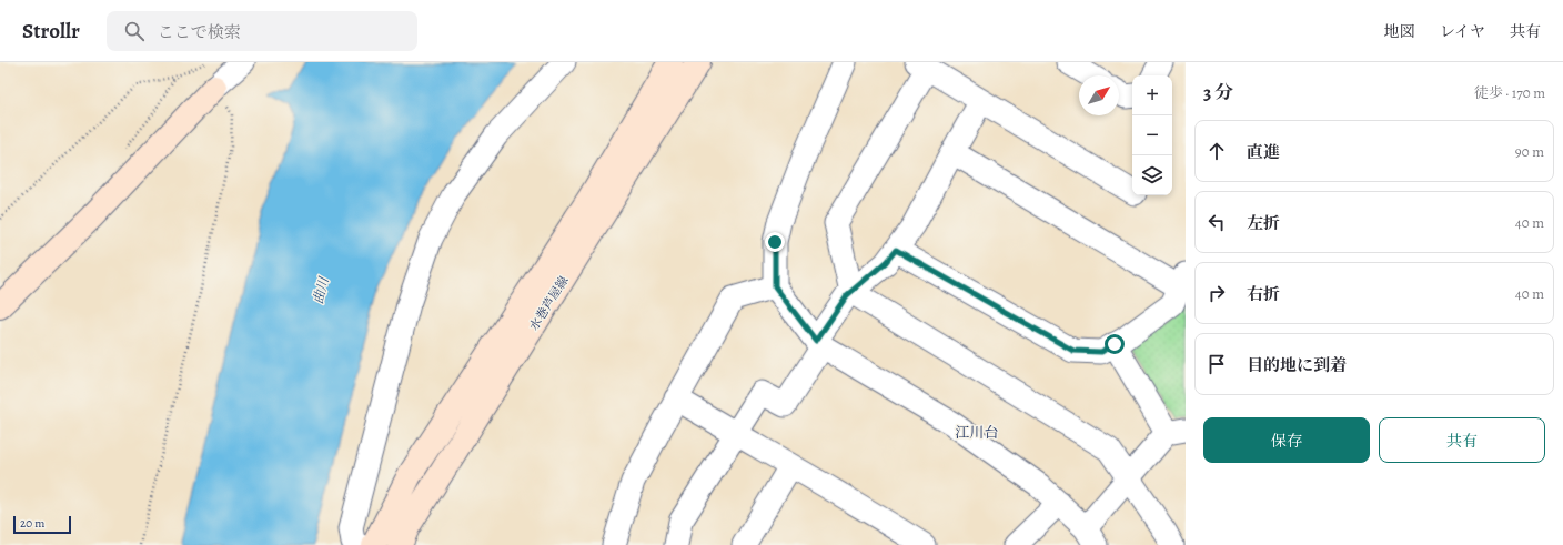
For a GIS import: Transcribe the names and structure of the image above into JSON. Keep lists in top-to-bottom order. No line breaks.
{"streets":{"main road":["水巻芦屋線"]},"districts":["江川台"],"water":["曲川"],"scale_bar":"20 m","north":"top right","page":{"header":"Strollr","search":"ここで検索","nav":["地図","レイヤ","共有"],"heading":["3 分","徒歩 · 170 m"],"map_buttons":["+","−"],"list":[["直進","90 m"],["左折","40 m"],["右折","40 m"],"目的地に到着"],"buttons":["保存","共有"],"scale":"20 m"}}
